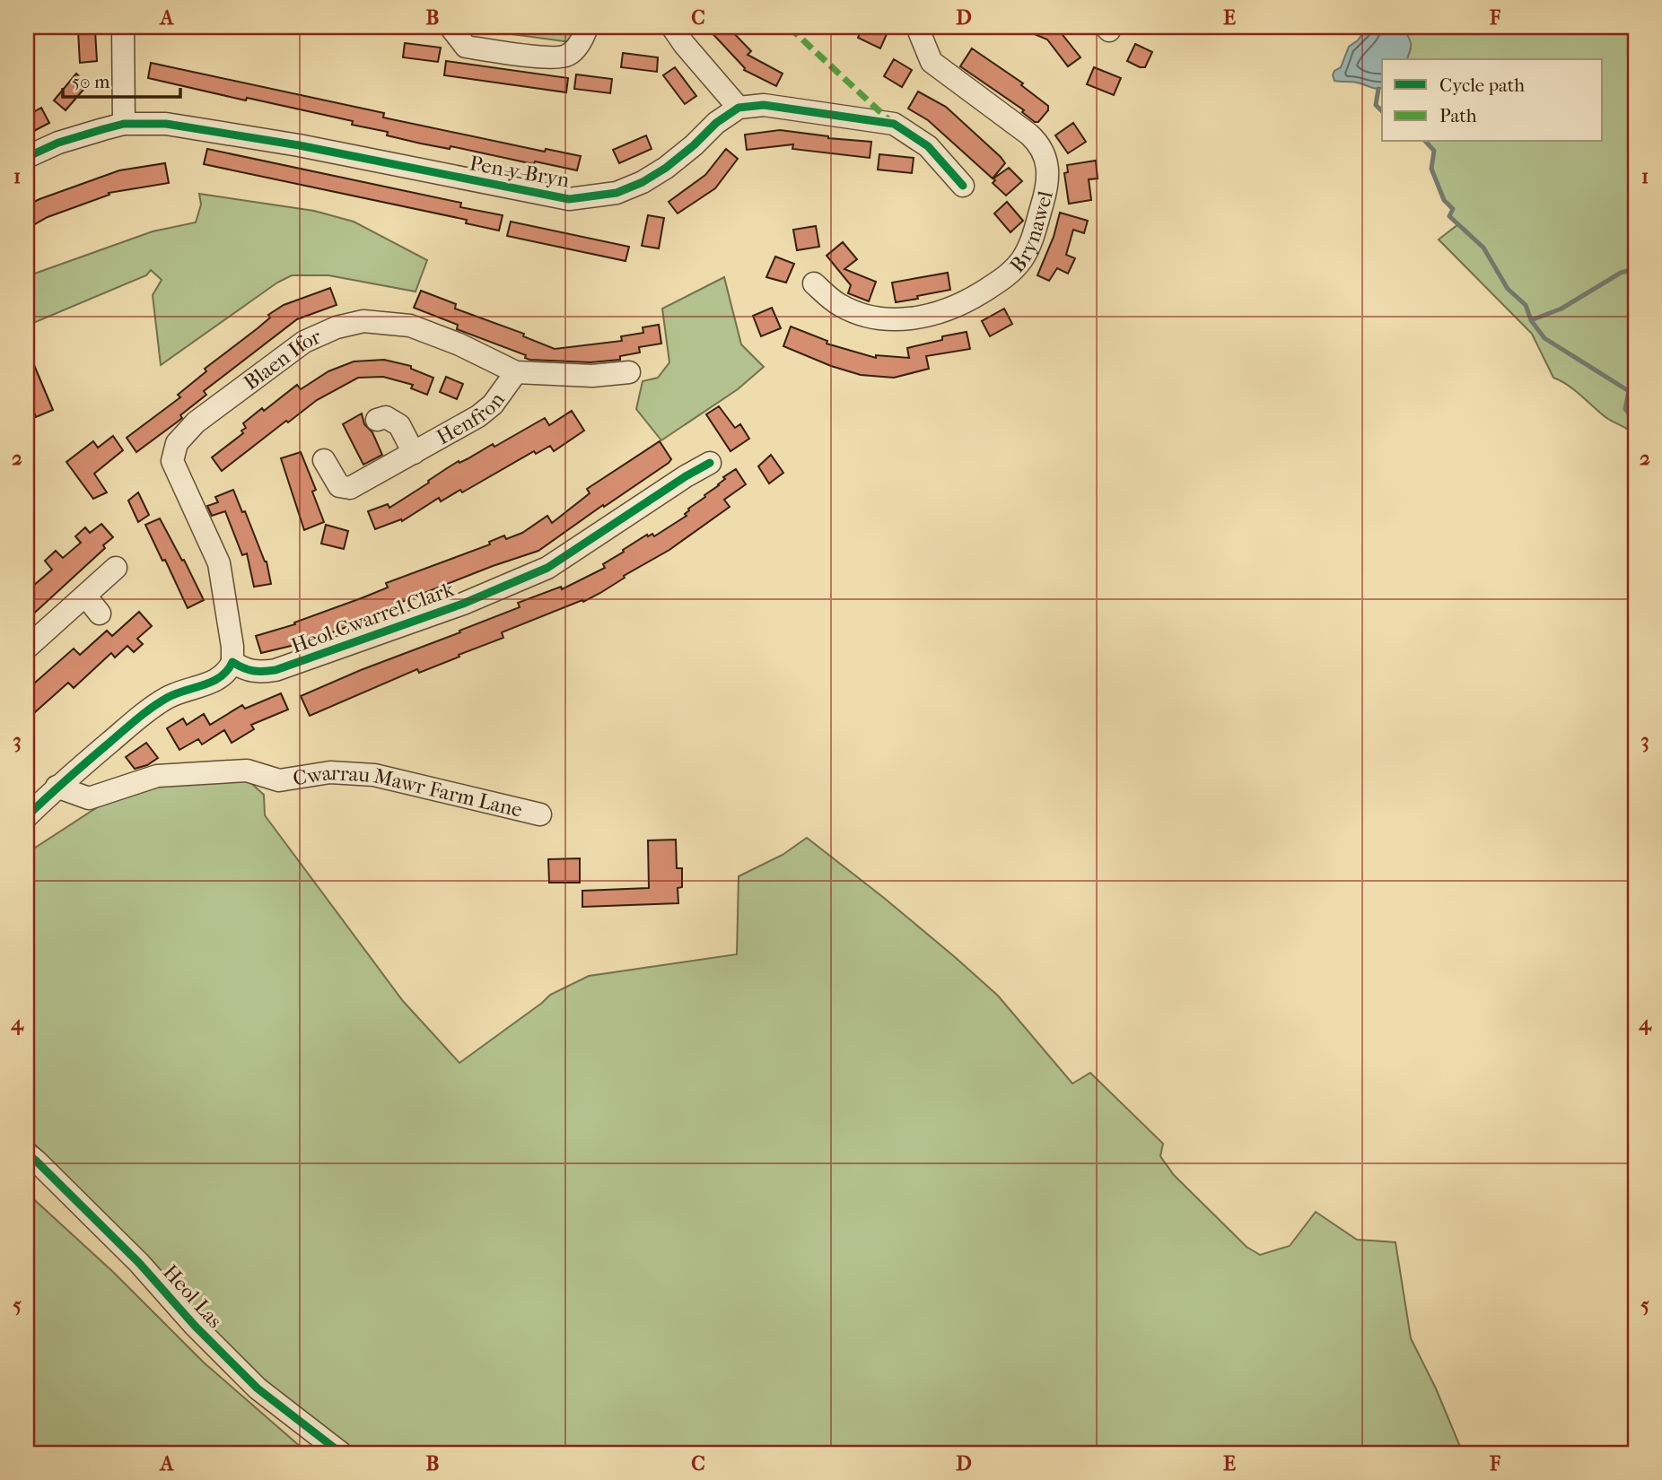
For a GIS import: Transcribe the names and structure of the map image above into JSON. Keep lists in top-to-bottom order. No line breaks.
{"streets":{"street":["Pen-y-Bryn","Brynawel","Blaen Ifor","Henfron","Heol Cwarrel Clark","Cwarrau Mawr Farm Lane","Heol Las"]},"crossings":[["Blaen Ifor","Henfron"],["Blaen Ifor","Heol Cwarrel Clark"]],"legend":["Cycle path","Path"],"scale_bar":"50 m","grid":{"columns":["A","B","C","D","E","F"],"rows":["1","2","3","4","5"]}}
